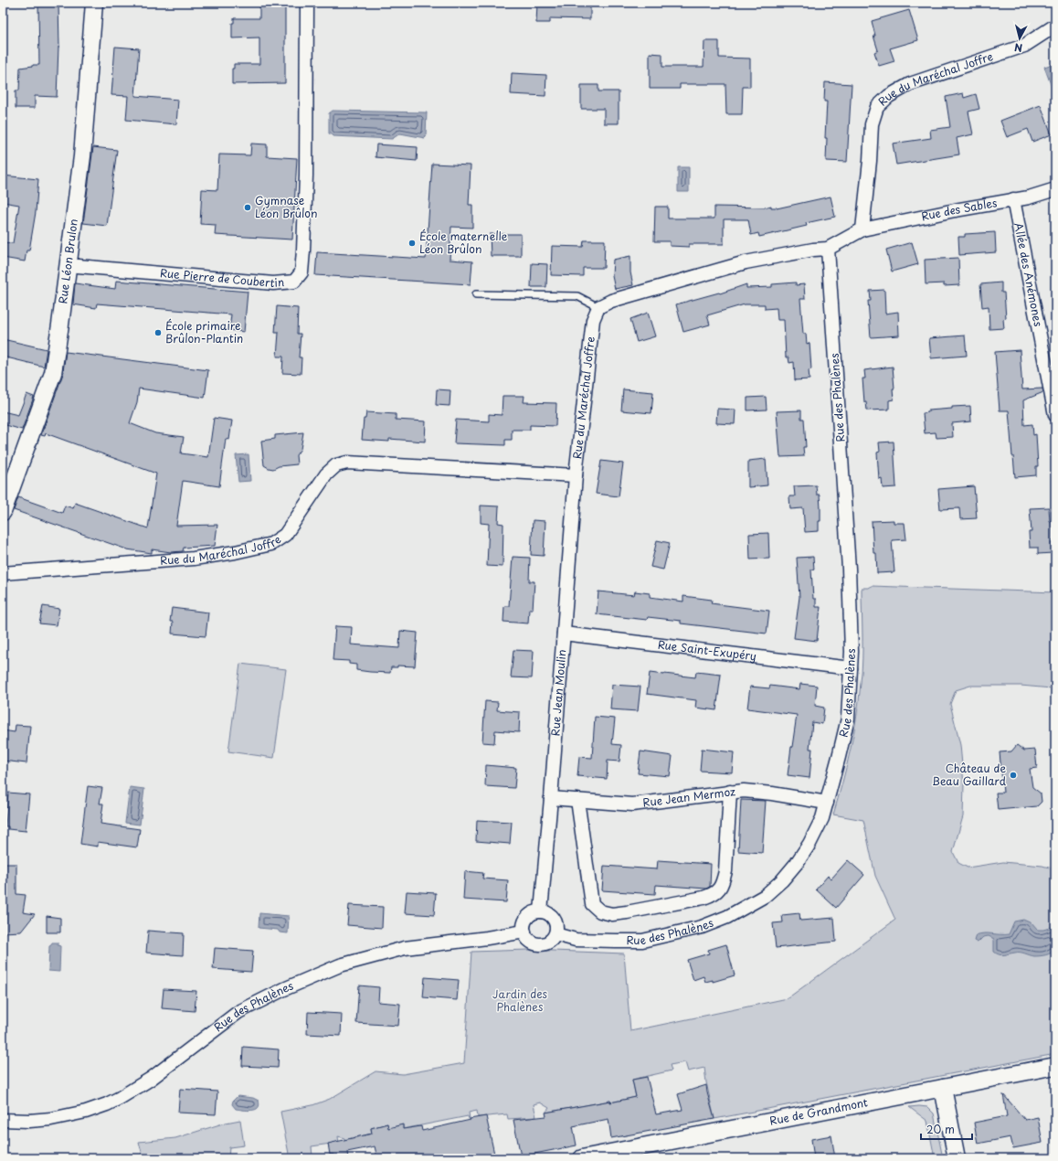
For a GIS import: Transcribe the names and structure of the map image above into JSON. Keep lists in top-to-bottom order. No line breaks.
{"streets":{"street":["Rue du Maréchal Joffre","Rue des Sables","Rue Léon Brulon","Allée des Anémones","Rue Pierre de Coubertin","Rue des Phalènes","Rue Saint-Exupéry","Rue Jean Moulin","Rue Jean Mermoz","Rue de Grandmont"]},"crossings":[["Rue du Maréchal Joffre","Rue des Sables"],["Rue du Maréchal Joffre","Rue Jean Moulin"],["Rue des Sables","Allée des Anémones"],["Rue Léon Brulon","Rue Pierre de Coubertin"],["Rue des Phalènes","Rue Saint-Exupéry"],["Rue des Phalènes","Rue Jean Moulin"],["Rue des Phalènes","Rue Jean Mermoz"],["Rue Saint-Exupéry","Rue Jean Moulin"],["Rue Jean Moulin","Rue Jean Mermoz"]],"parks":["Jardin des Phalènes"],"places":["Gymnase Léon Brûlon","École maternelle Léon Brûlon","École primaire Brûlon-Plantin","Château de Beau Gaillard"],"scale_bar":"20 m","north":"bottom"}
